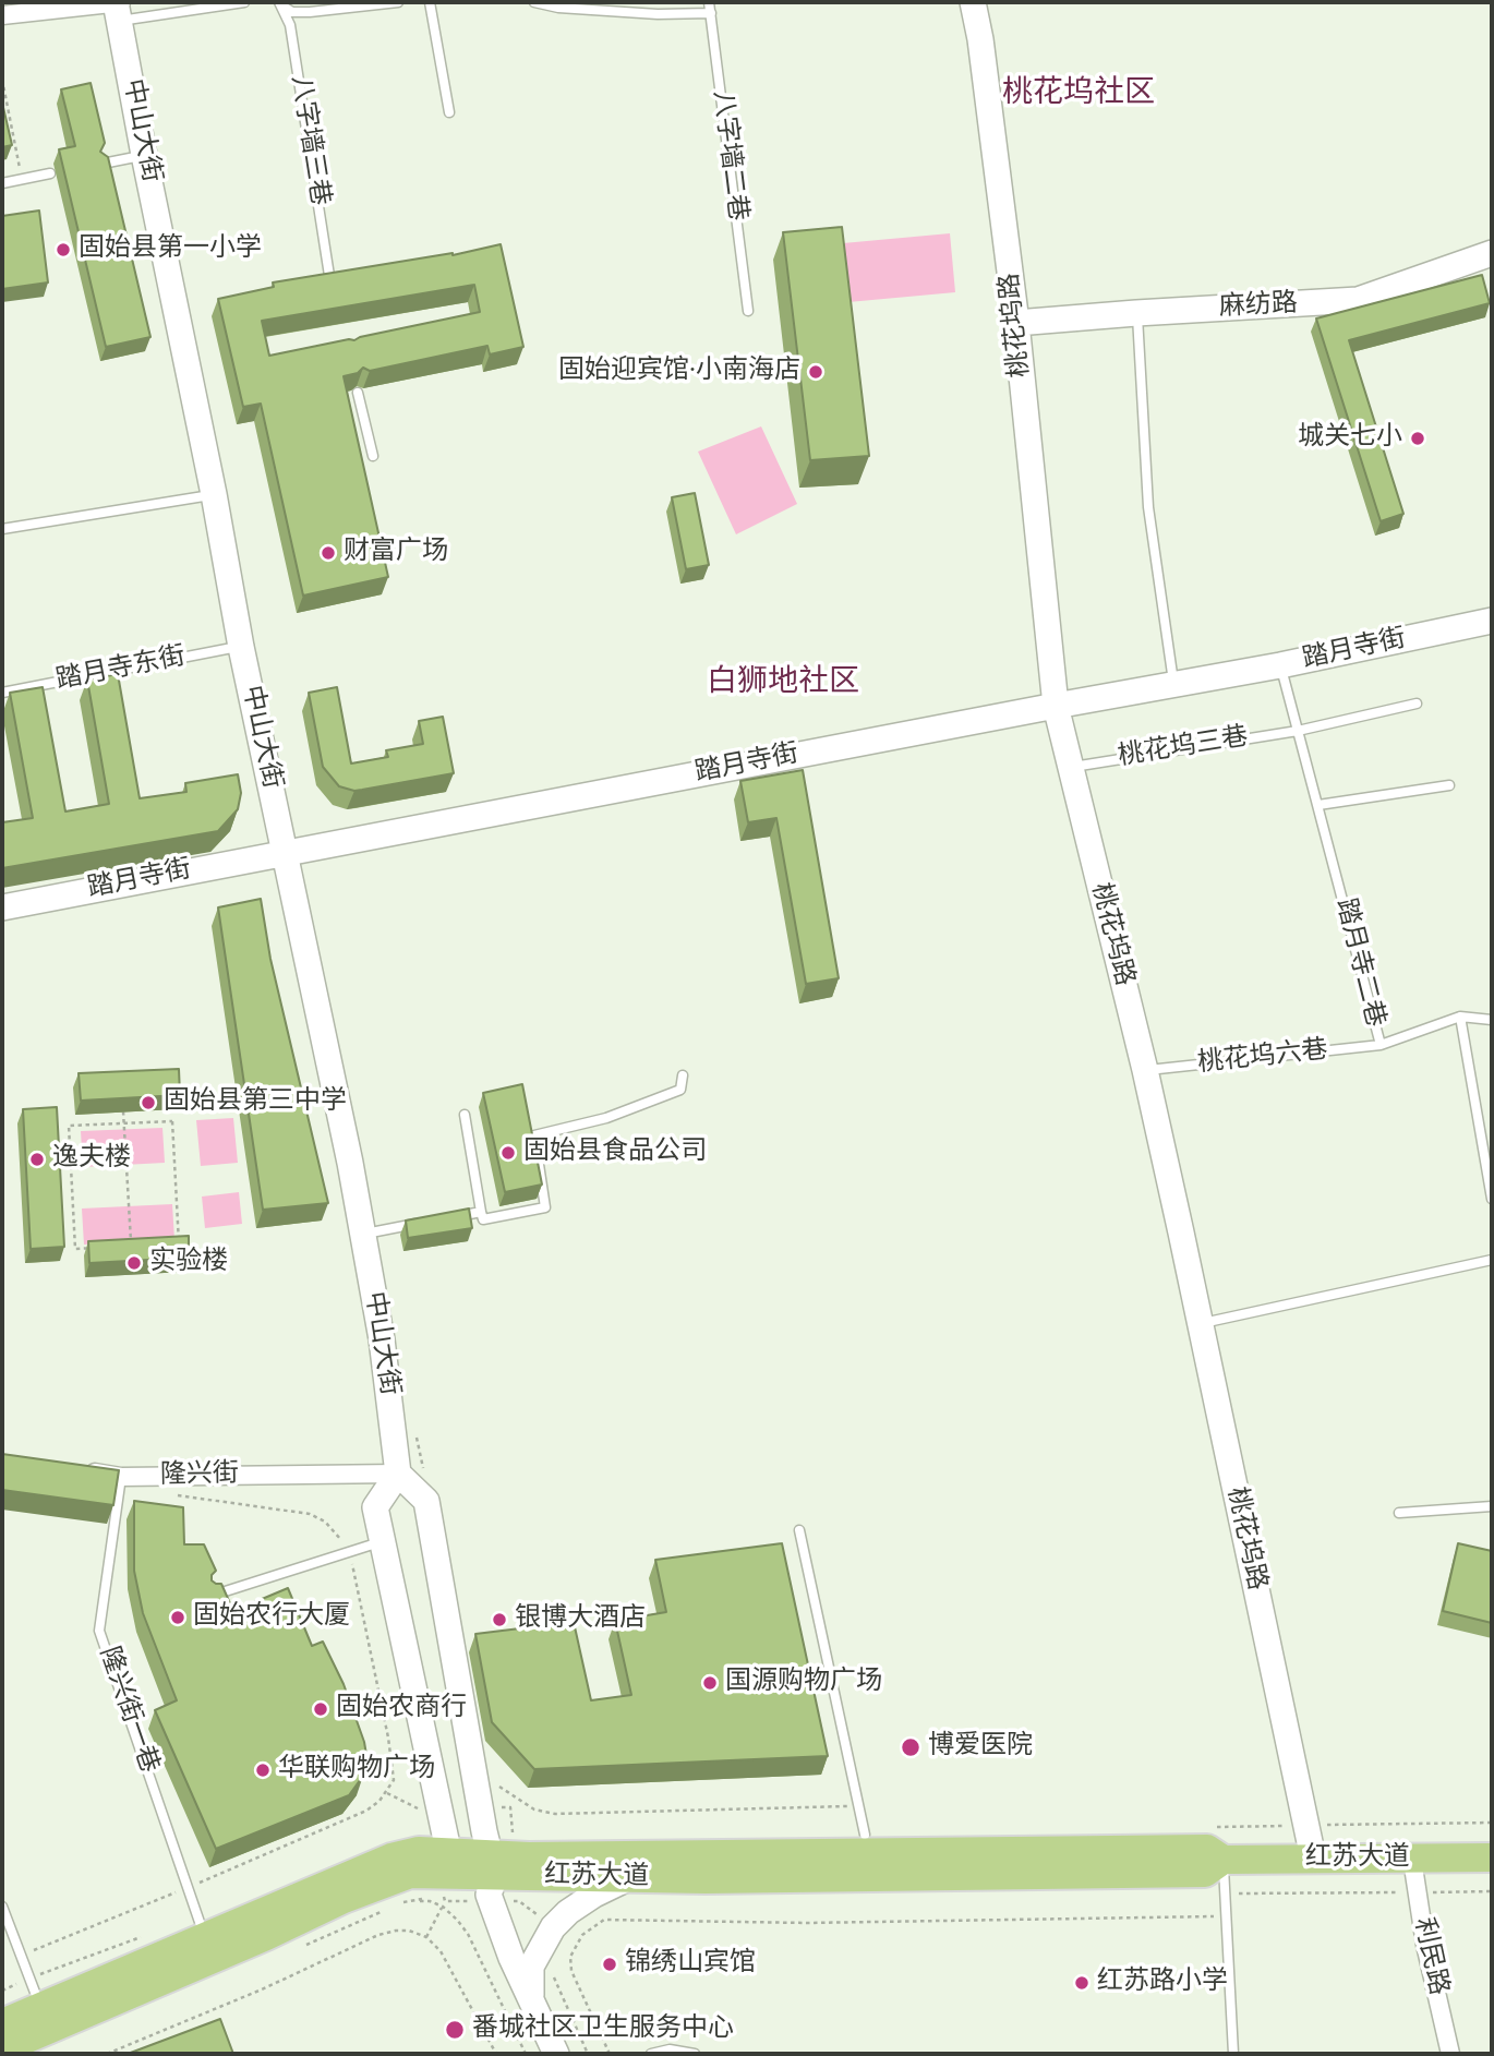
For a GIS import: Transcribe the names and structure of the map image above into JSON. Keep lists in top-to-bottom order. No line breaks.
{"streets":{"main road":["红苏大道"],"street":["中山大街","麻纺路","桃花坞路","踏月寺街","隆兴街","利民路"],"lane":["八字墙三巷","八字墙二巷","踏月寺东街","桃花坞三巷","踏月寺二巷","桃花坞六巷","隆兴街一巷"]},"crossings":[["中山大街","踏月寺街"],["中山大街","踏月寺东街"],["中山大街","隆兴街"],["麻纺路","桃花坞路"],["桃花坞路","踏月寺街"],["桃花坞路","桃花坞三巷"],["桃花坞路","桃花坞六巷"],["桃花坞路","红苏大道"],["踏月寺街","踏月寺二巷"],["桃花坞三巷","踏月寺二巷"],["踏月寺二巷","桃花坞六巷"],["隆兴街","隆兴街一巷"],["隆兴街一巷","红苏大道"],["红苏大道","利民路"]],"districts":["桃花坞社区","白狮地社区"],"places":["固始县第一小学","固始迎宾馆·小南海店","城关七小","财富广场","固始县第三中学","固始县食品公司","逸夫楼","实验楼","固始农行大厦","银博大酒店","国源购物广场","固始农商行","博爱医院","华联购物广场","锦绣山宾馆","红苏路小学","番城社区卫生服务中心"]}
